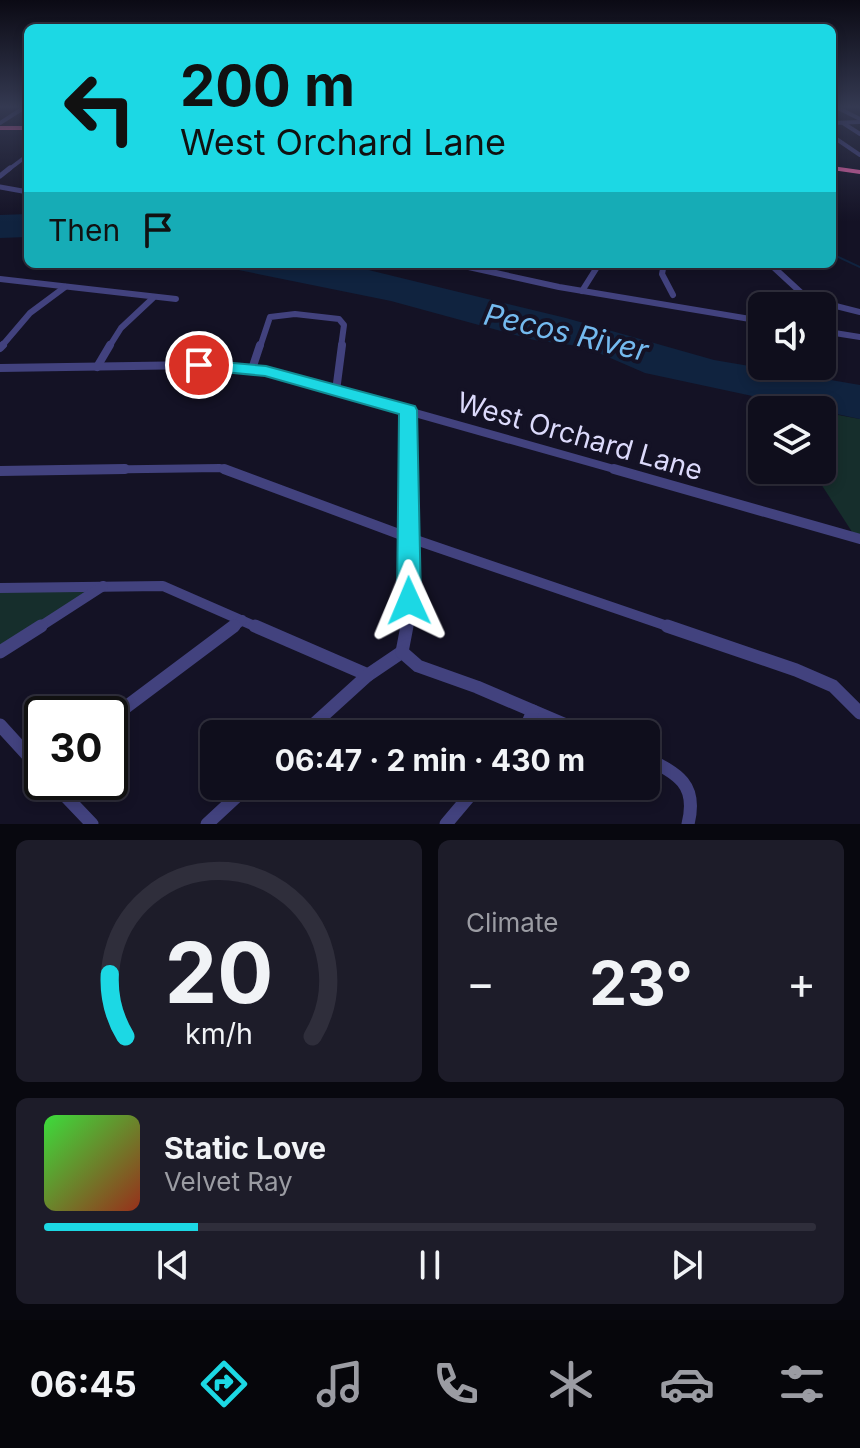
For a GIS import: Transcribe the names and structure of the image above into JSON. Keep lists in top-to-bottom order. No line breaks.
{"streets":{"street":["West Orchard Lane"]},"water":["Pecos River"],"page":{"turn":["200 m","West Orchard Lane"],"then":"Then","limit":"30","trip":"06:47 · 2 min · 430 m","tile":"Climate","heat":["−","23°","+"],"song":["Static Love","Velvet Ray"],"tabs":"06:45","gauge":["20","km/h"]}}
